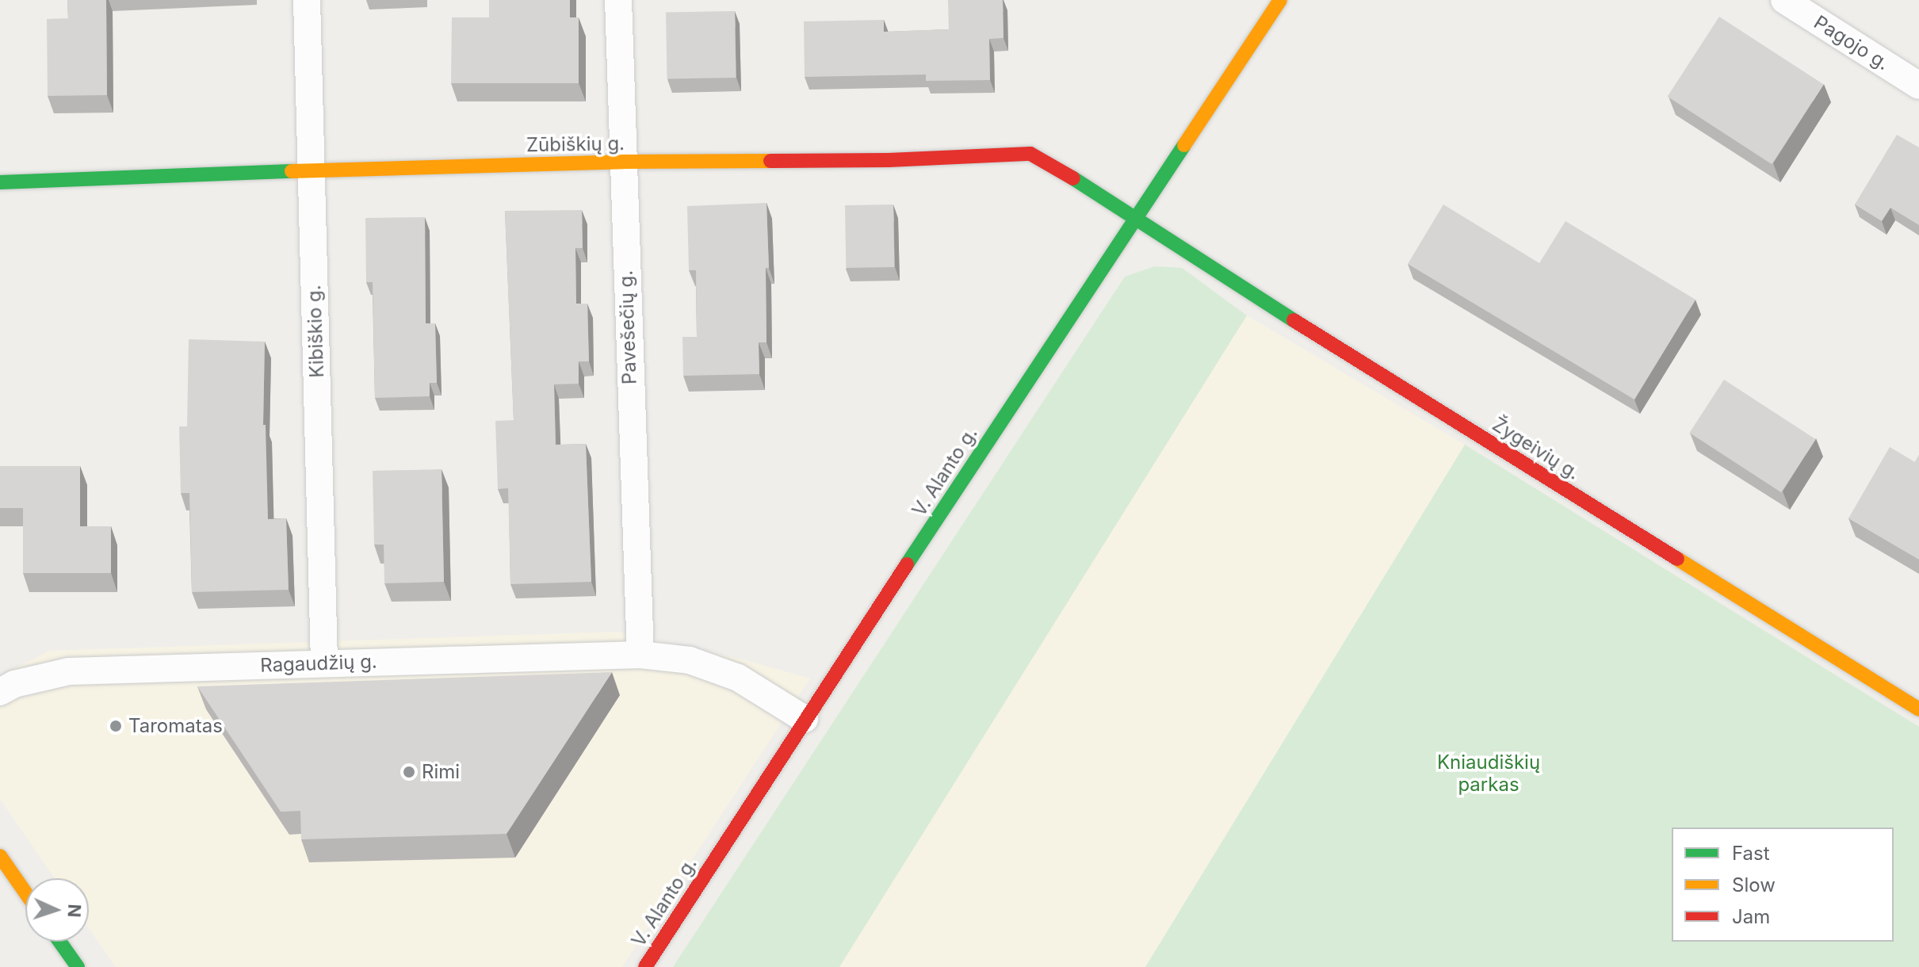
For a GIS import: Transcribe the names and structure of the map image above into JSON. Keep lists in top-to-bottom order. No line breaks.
{"streets":{"street":["Pagojo g.","Zūbiškių g.","Pavešečių g.","Kibiškio g.","Žygeivių g.","V. Alanto g.","Ragaudžių g."]},"crossings":[["Zūbiškių g.","Pavešečių g."],["Zūbiškių g.","Kibiškio g."],["Zūbiškių g.","Žygeivių g."],["Zūbiškių g.","V. Alanto g."],["Pavešečių g.","Ragaudžių g."],["Kibiškio g.","Ragaudžių g."],["Žygeivių g.","V. Alanto g."],["V. Alanto g.","Ragaudžių g."]],"parks":["Kniaudiškių parkas"],"places":["Taromatas","Rimi"],"legend":["Fast","Slow","Jam"],"north":"right"}
